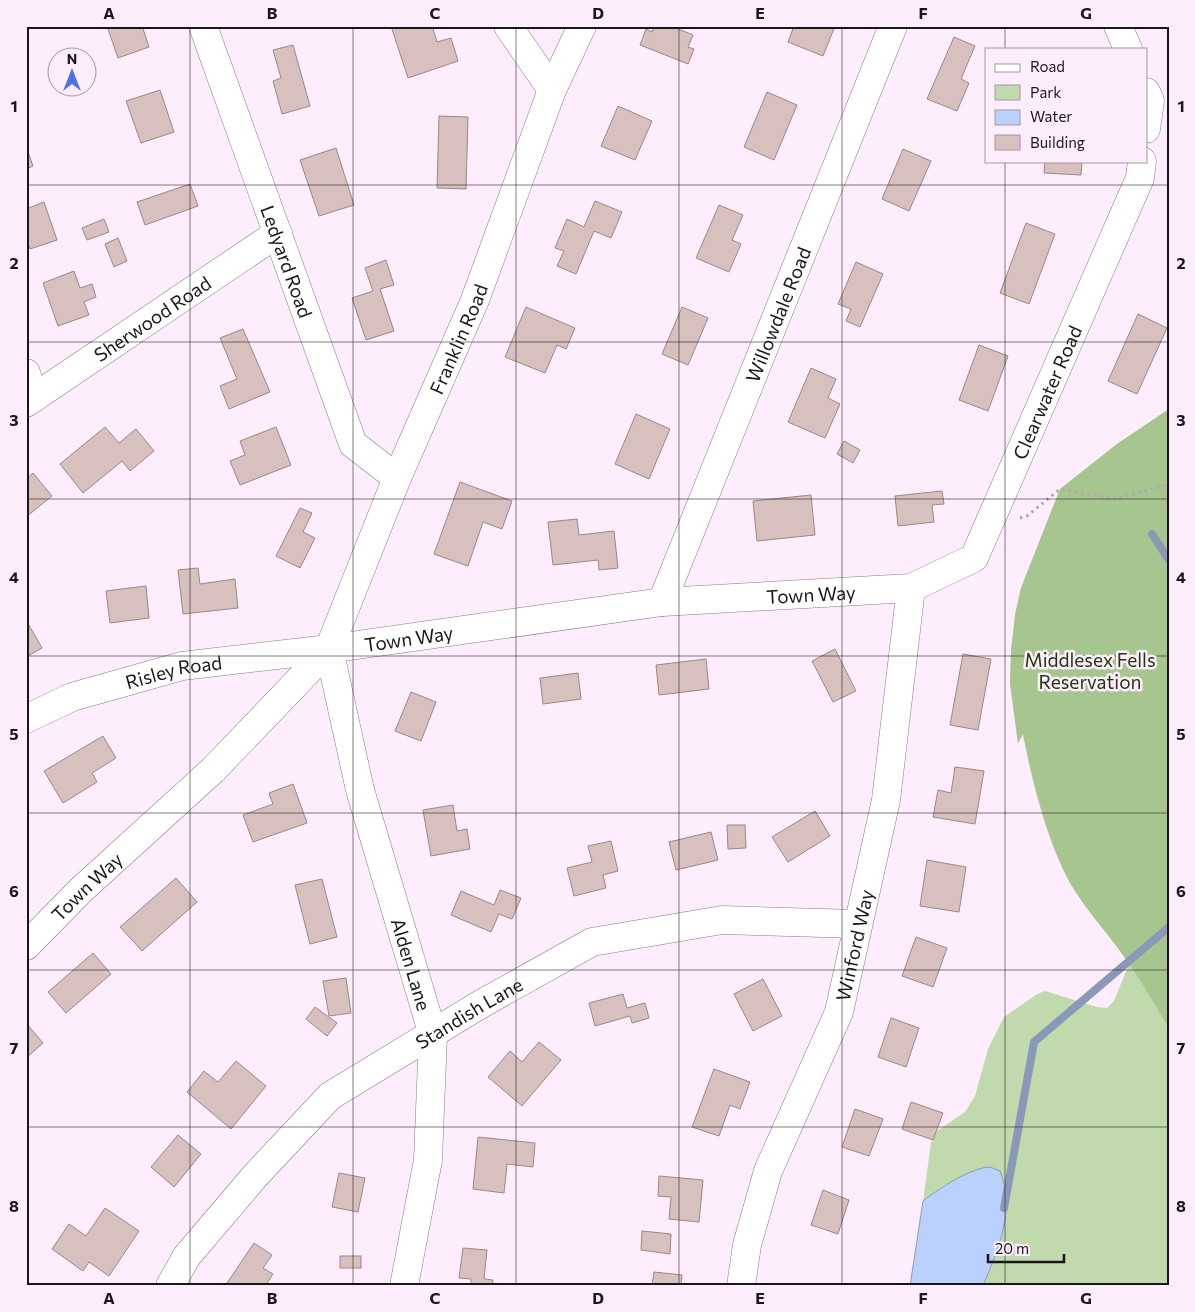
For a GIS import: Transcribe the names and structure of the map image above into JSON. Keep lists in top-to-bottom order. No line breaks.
{"streets":{"street":["Ledyard Road","Willowdale Road","Sherwood Road","Franklin Road","Clearwater Road","Town Way","Risley Road","Winford Way","Alden Lane","Standish Lane"]},"crossings":[["Ledyard Road","Sherwood Road"],["Ledyard Road","Franklin Road"],["Willowdale Road","Town Way"],["Franklin Road","Town Way"],["Franklin Road","Risley Road"],["Franklin Road","Alden Lane"],["Clearwater Road","Town Way"],["Clearwater Road","Winford Way"],["Town Way","Risley Road"],["Town Way","Winford Way"],["Town Way","Alden Lane"],["Risley Road","Alden Lane"],["Winford Way","Standish Lane"],["Alden Lane","Standish Lane"]],"parks":["Middlesex Fells Reservation"],"legend":["Road","Park","Water","Building"],"scale_bar":"20 m","north":"top","grid":{"columns":["A","B","C","D","E","F","G"],"rows":["1","2","3","4","5","6","7","8"]}}
